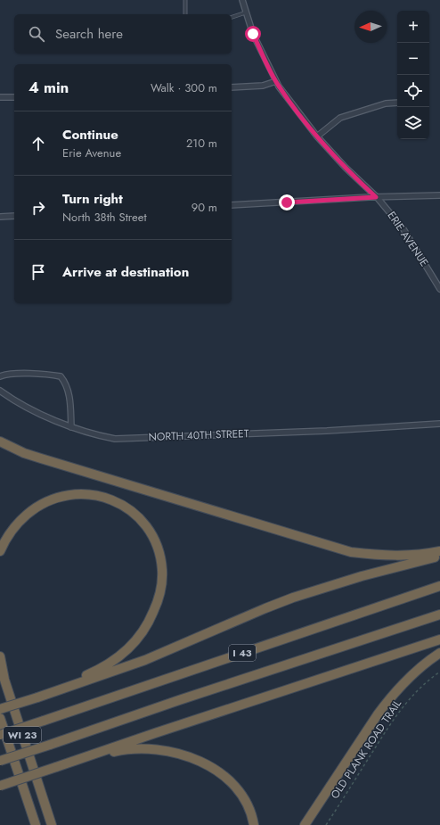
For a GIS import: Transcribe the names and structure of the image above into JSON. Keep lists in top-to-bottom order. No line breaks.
{"streets":{"highway":["I 43","WI 23"],"street":["ERIE AVENUE","NORTH 40TH STREET"],"path":["OLD PLANK ROAD TRAIL"]},"north":"left","page":{"map_buttons":["+","−"],"search":"Search here","heading":["4 min","Walk · 300 m"],"list":[["Continue","Erie Avenue","210 m"],["Turn right","North 38th Street","90 m"],"Arrive at destination"]}}
